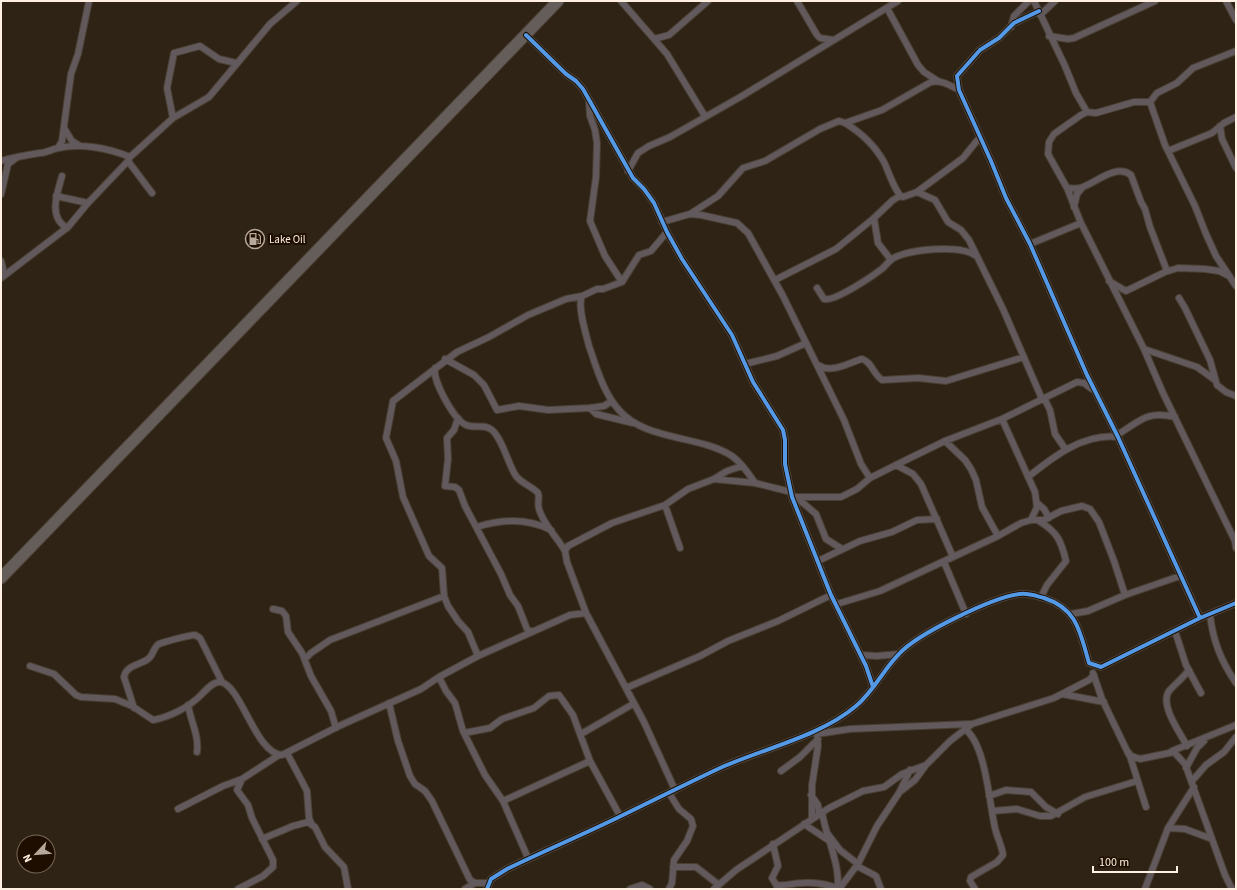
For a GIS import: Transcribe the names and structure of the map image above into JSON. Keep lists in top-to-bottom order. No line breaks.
{"places":{"fuel station":["Lake Oil"]},"scale_bar":"100 m","north":"bottom left"}
